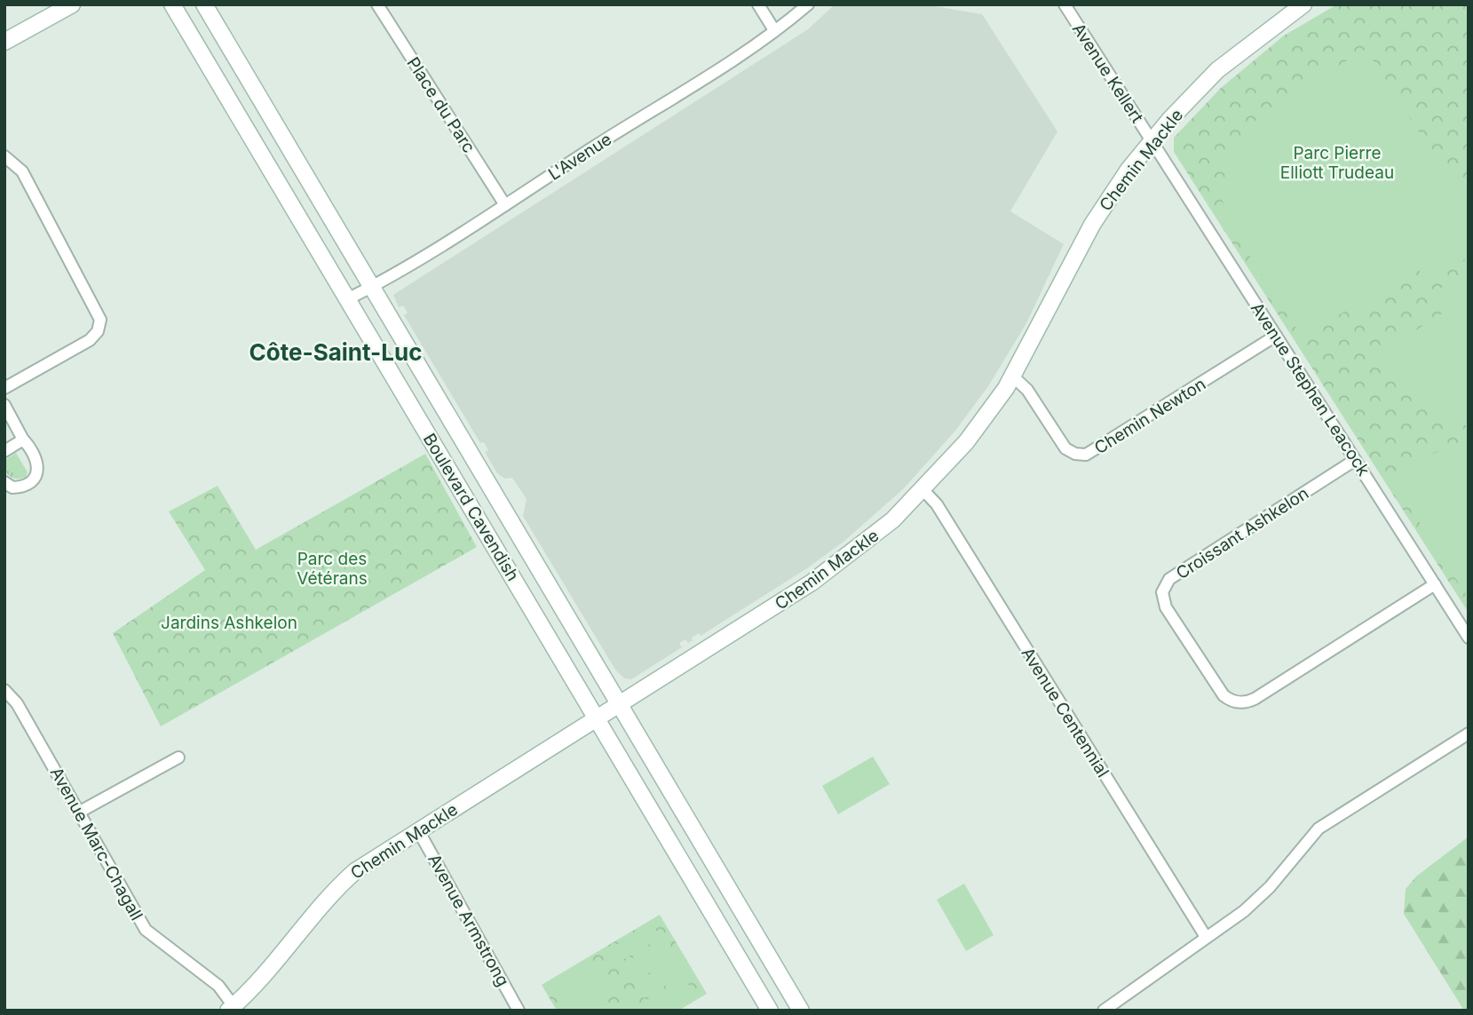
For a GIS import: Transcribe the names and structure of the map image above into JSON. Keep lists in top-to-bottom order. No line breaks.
{"streets":{"main road":["Chemin Mackle","Boulevard Cavendish"],"street":["Avenue Kellert","Place du Parc","L'Avenue","Avenue Stephen Leacock","Chemin Newton","Croissant Ashkelon","Avenue Centennial","Avenue Marc-Chagall","Avenue Armstrong"]},"crossings":[["Avenue Kellert","Chemin Mackle"],["Avenue Kellert","Avenue Stephen Leacock"],["Place du Parc","L'Avenue"],["L'Avenue","Boulevard Cavendish"],["Chemin Mackle","Avenue Stephen Leacock"],["Chemin Mackle","Chemin Newton"],["Chemin Mackle","Boulevard Cavendish"],["Chemin Mackle","Avenue Centennial"],["Chemin Mackle","Avenue Marc-Chagall"],["Chemin Mackle","Avenue Armstrong"],["Avenue Stephen Leacock","Chemin Newton"],["Avenue Stephen Leacock","Croissant Ashkelon"]],"districts":["Côte-Saint-Luc"],"parks":["Parc Pierre Elliott Trudeau","Parc des Vétérans","Jardins Ashkelon"]}
